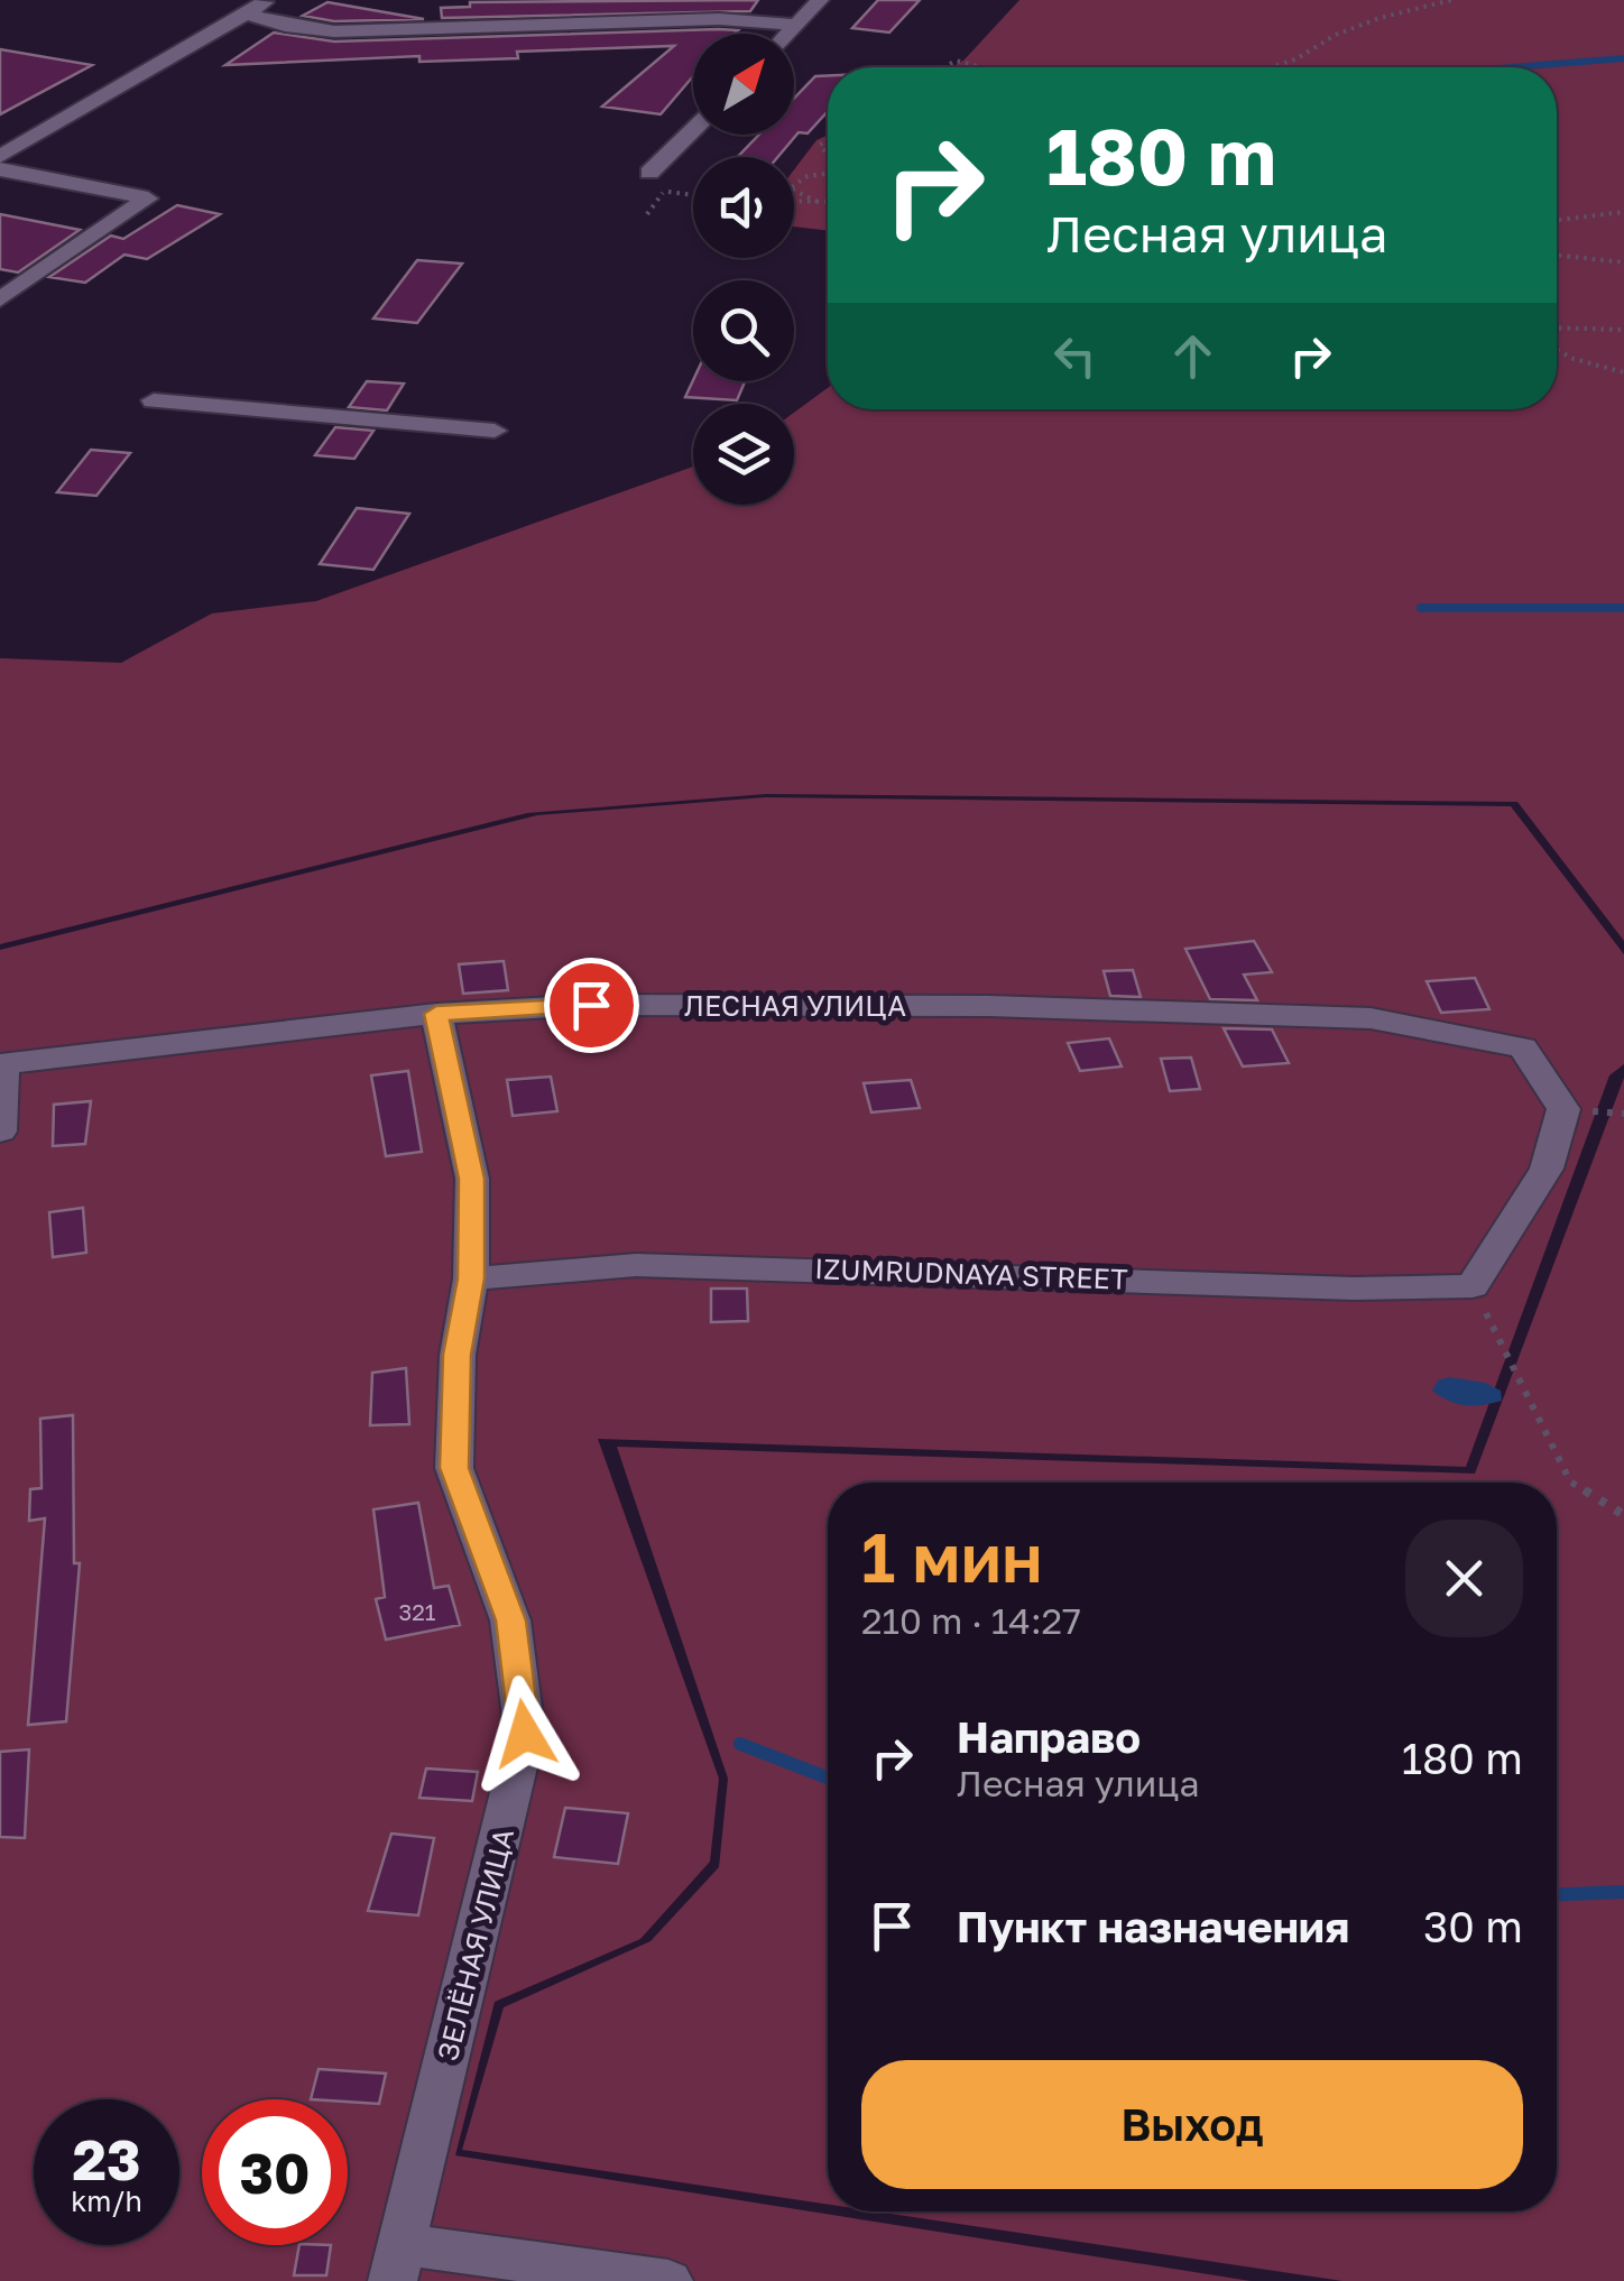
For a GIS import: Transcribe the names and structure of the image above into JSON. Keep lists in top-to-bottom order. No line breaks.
{"streets":{"street":["ЛЕСНАЯ УЛИЦА","IZUMRUDNAYA STREET","ЗЕЛЁНАЯ УЛИЦА"]},"crossings":[["ЛЕСНАЯ УЛИЦА","IZUMRUDNAYA STREET"],["ЛЕСНАЯ УЛИЦА","ЗЕЛЁНАЯ УЛИЦА"],["IZUMRUDNAYA STREET","ЗЕЛЁНАЯ УЛИЦА"]],"house_numbers":["321"],"north":"top right","page":{"turn":["180 m","Лесная улица"],"heading":["1 мин","210 m · 14:27"],"list":[{"name":"Направо","note":"Лесная улица","value":"180 m"},{"name":"Пункт назначения","value":"30 m"}],"buttons":"Выход","speed":"23 km/h","limit":"30"}}
